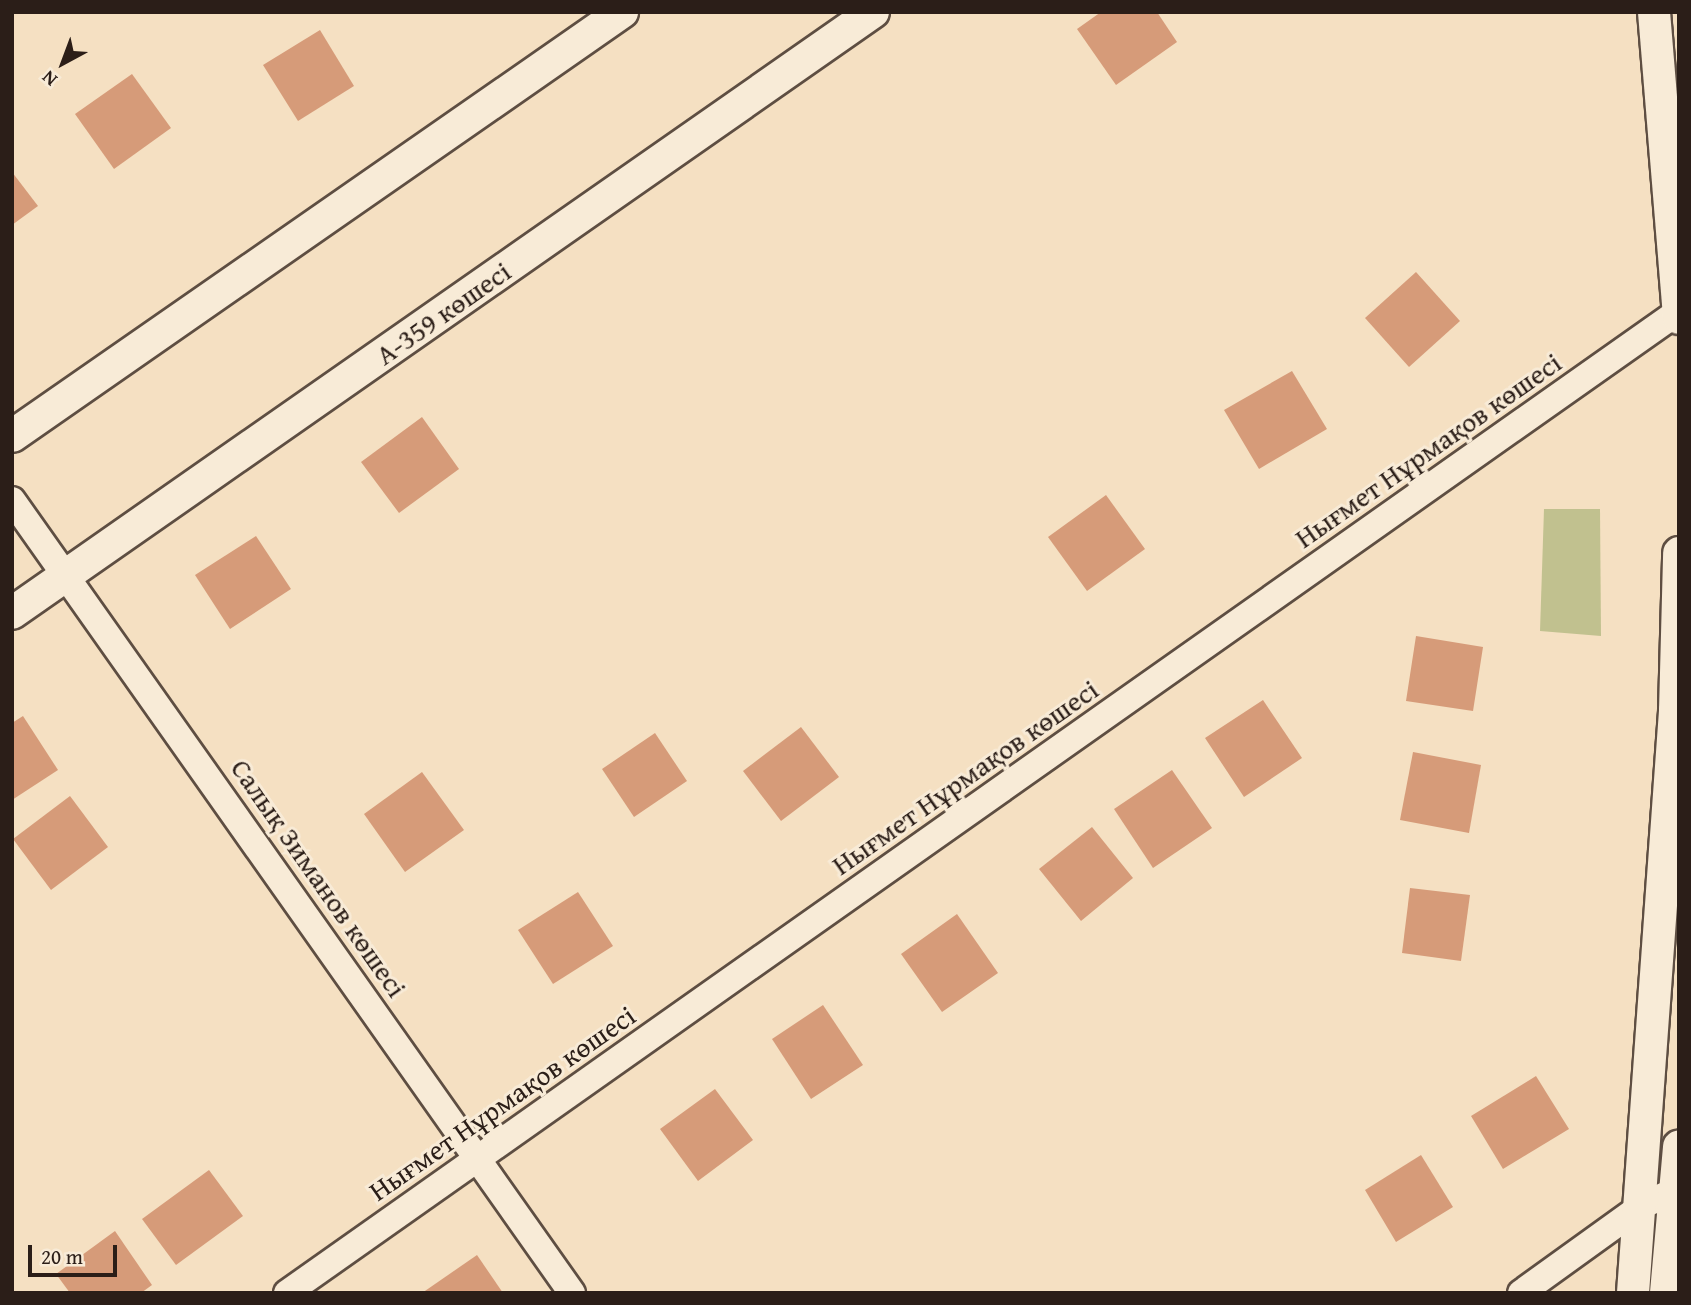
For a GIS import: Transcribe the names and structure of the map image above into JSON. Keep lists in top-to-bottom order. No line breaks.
{"streets":{"street":["А-359 көшесі","Нығмет Нұрмақов көшесі","Салық Зиманов көшесі"]},"crossings":[["А-359 көшесі","Салық Зиманов көшесі"],["Нығмет Нұрмақов көшесі","Салық Зиманов көшесі"]],"scale_bar":"20 m","north":"bottom left"}
